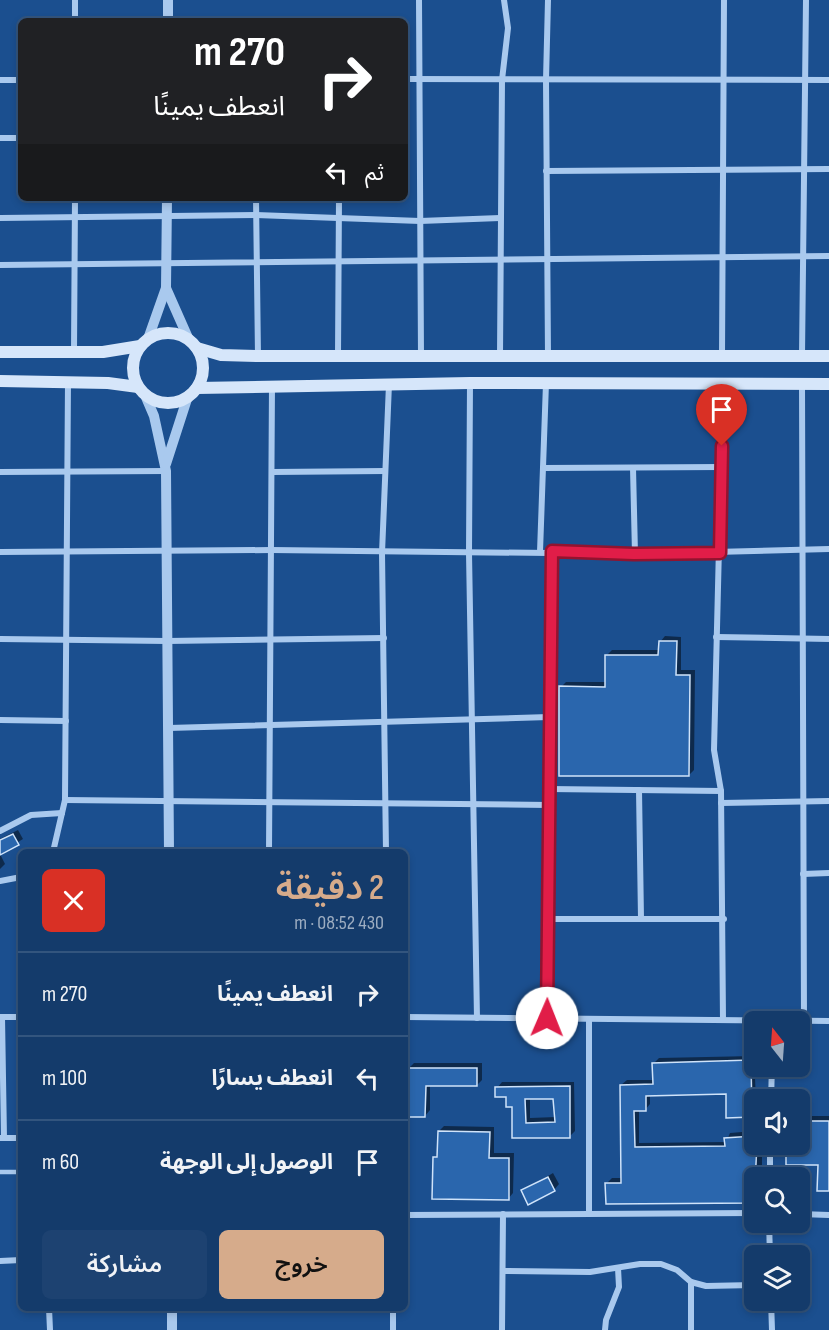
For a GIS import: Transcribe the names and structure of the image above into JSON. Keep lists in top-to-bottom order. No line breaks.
{"north":"top","page":{"turn":["270 m","انعطف يمينًا"],"then":"ثم","heading":["2 دقيقة","430 m · 08:52"],"list":[{"name":"انعطف يمينًا","value":"270 m"},{"name":"انعطف يسارًا","value":"100 m"},{"name":"الوصول إلى الوجهة","value":"60 m"}],"buttons":["خروج","مشاركة"]}}
